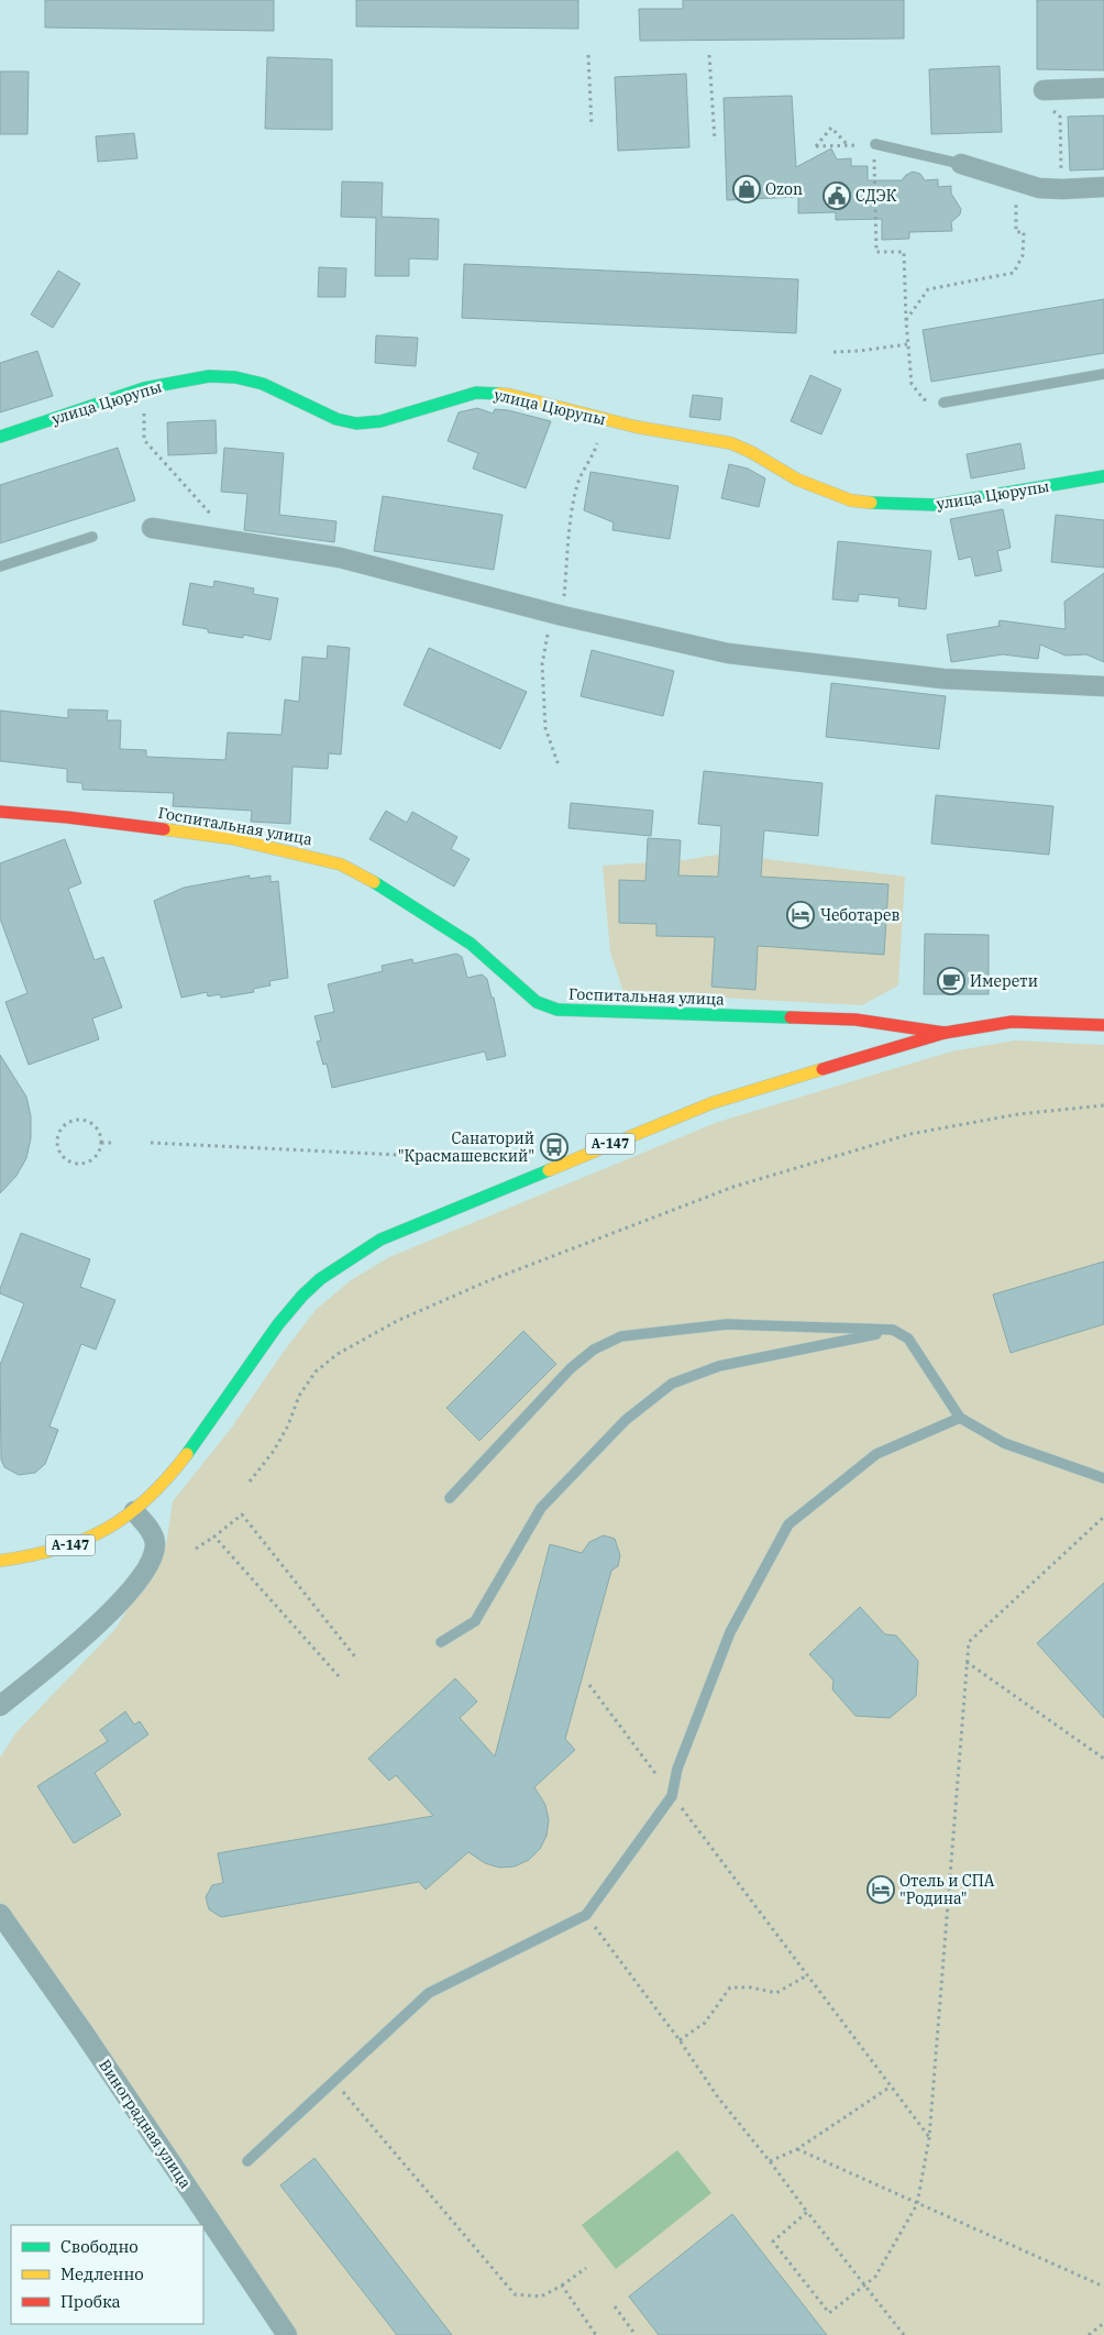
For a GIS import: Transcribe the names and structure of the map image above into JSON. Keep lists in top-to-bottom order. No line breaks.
{"streets":{"street":["улица Цюрупы","Госпитальная улица","А-147","Виноградная улица"]},"crossings":[["Госпитальная улица","А-147"]],"places":{"shop":["Ozon"],"public building":["СДЭК"],"hotel":["Чеботарев","Отель и СПА \"Родина\""],"cafe":["Имерети"],"bus stop":["Санаторий \"Красмашевский\""]},"legend":["Свободно","Медленно","Пробка"]}
